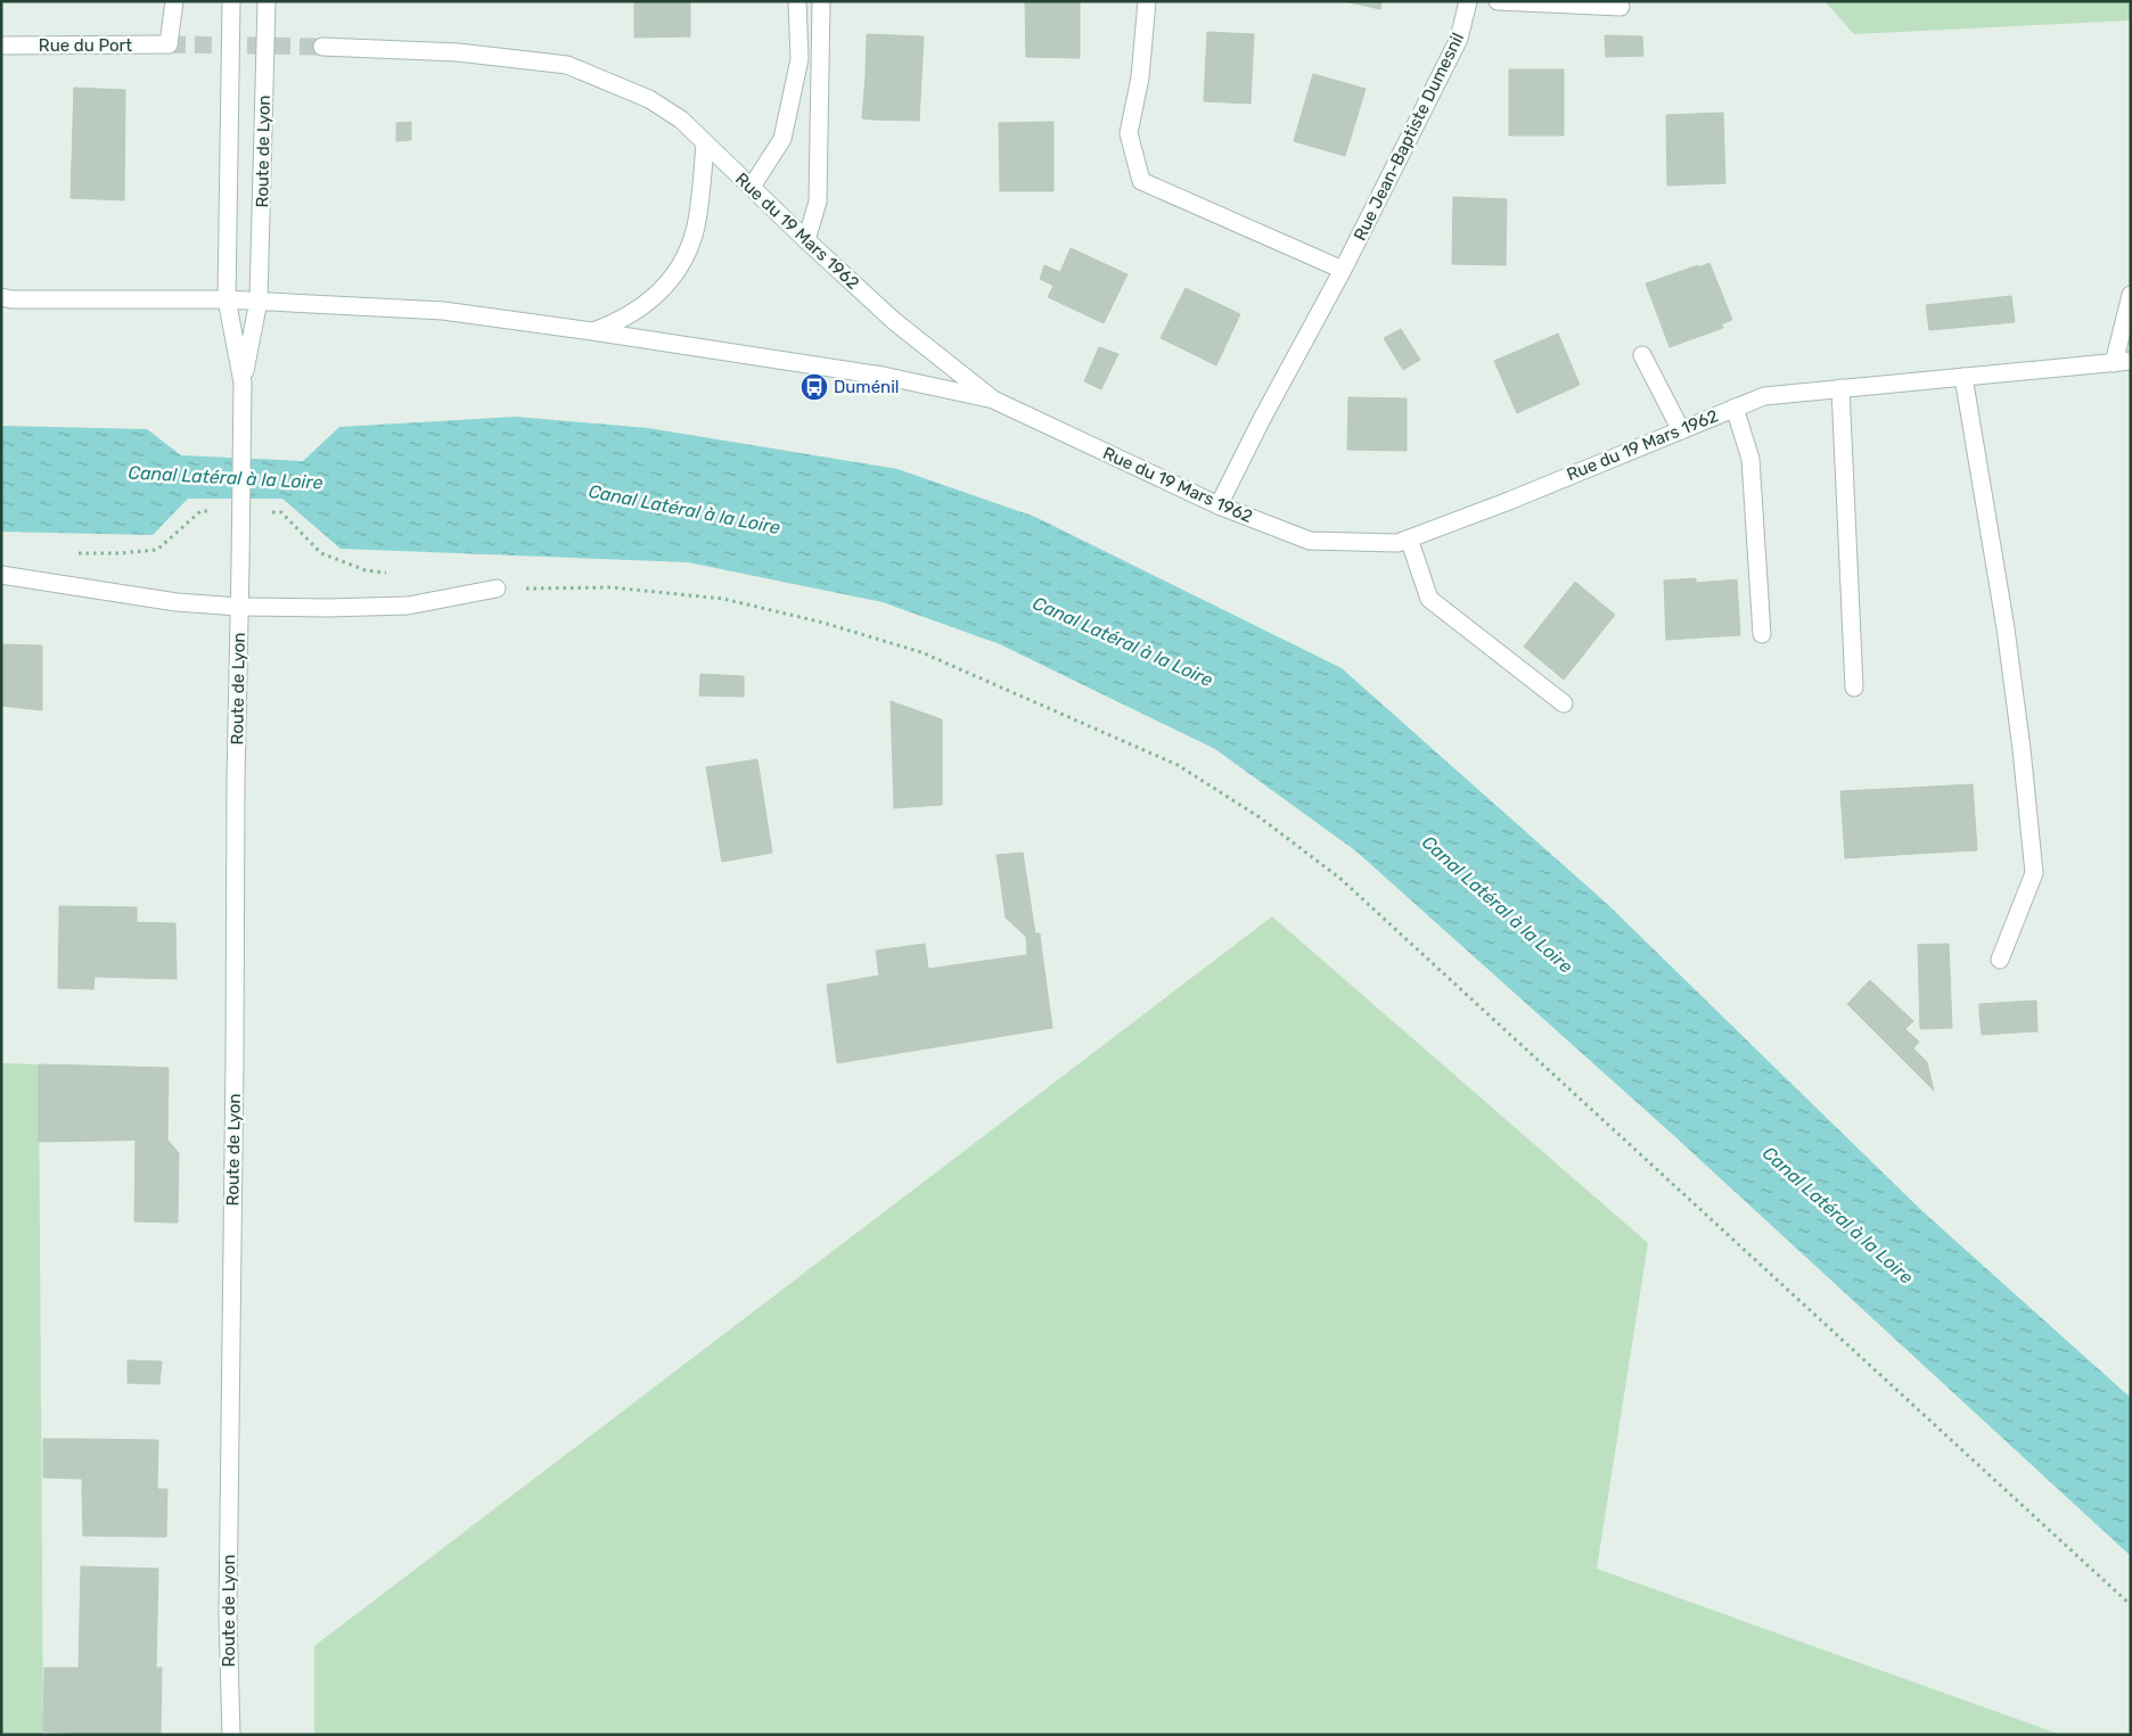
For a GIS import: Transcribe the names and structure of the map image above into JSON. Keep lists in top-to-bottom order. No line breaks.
{"streets":{"street":["Rue du Port","Rue Jean-Baptiste Dumesnil","Route de Lyon","Rue du 19 Mars 1962"]},"crossings":[["Rue Jean-Baptiste Dumesnil","Rue du 19 Mars 1962"]],"water":["Canal Latéral à la Loire"],"places":{"bus stop":["Duménil"]}}
